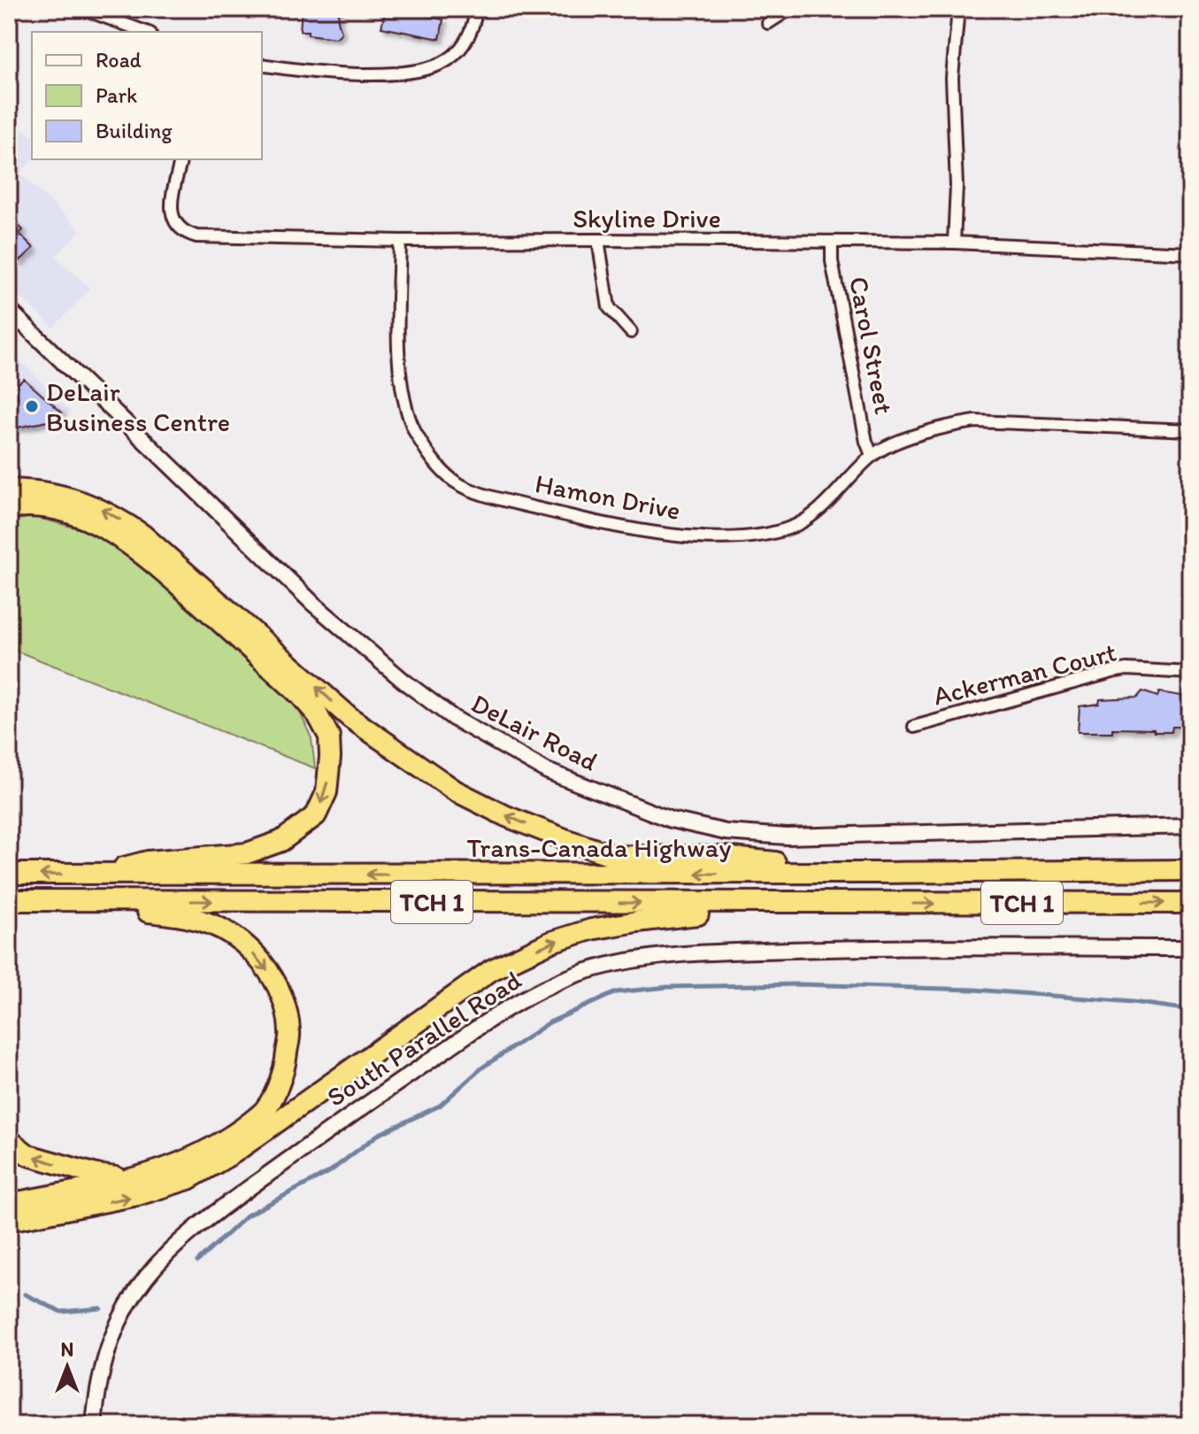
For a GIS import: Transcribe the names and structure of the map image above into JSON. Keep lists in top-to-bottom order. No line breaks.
{"streets":{"highway":["Trans-Canada Highway","TCH 1"],"street":["Skyline Drive","Carol Street","Hamon Drive","Ackerman Court","DeLair Road","South Parallel Road"]},"crossings":[["Skyline Drive","Carol Street"],["Skyline Drive","Hamon Drive"],["Carol Street","Hamon Drive"]],"places":["DeLair Business Centre"],"legend":["Road","Park","Building"],"north":"top"}
